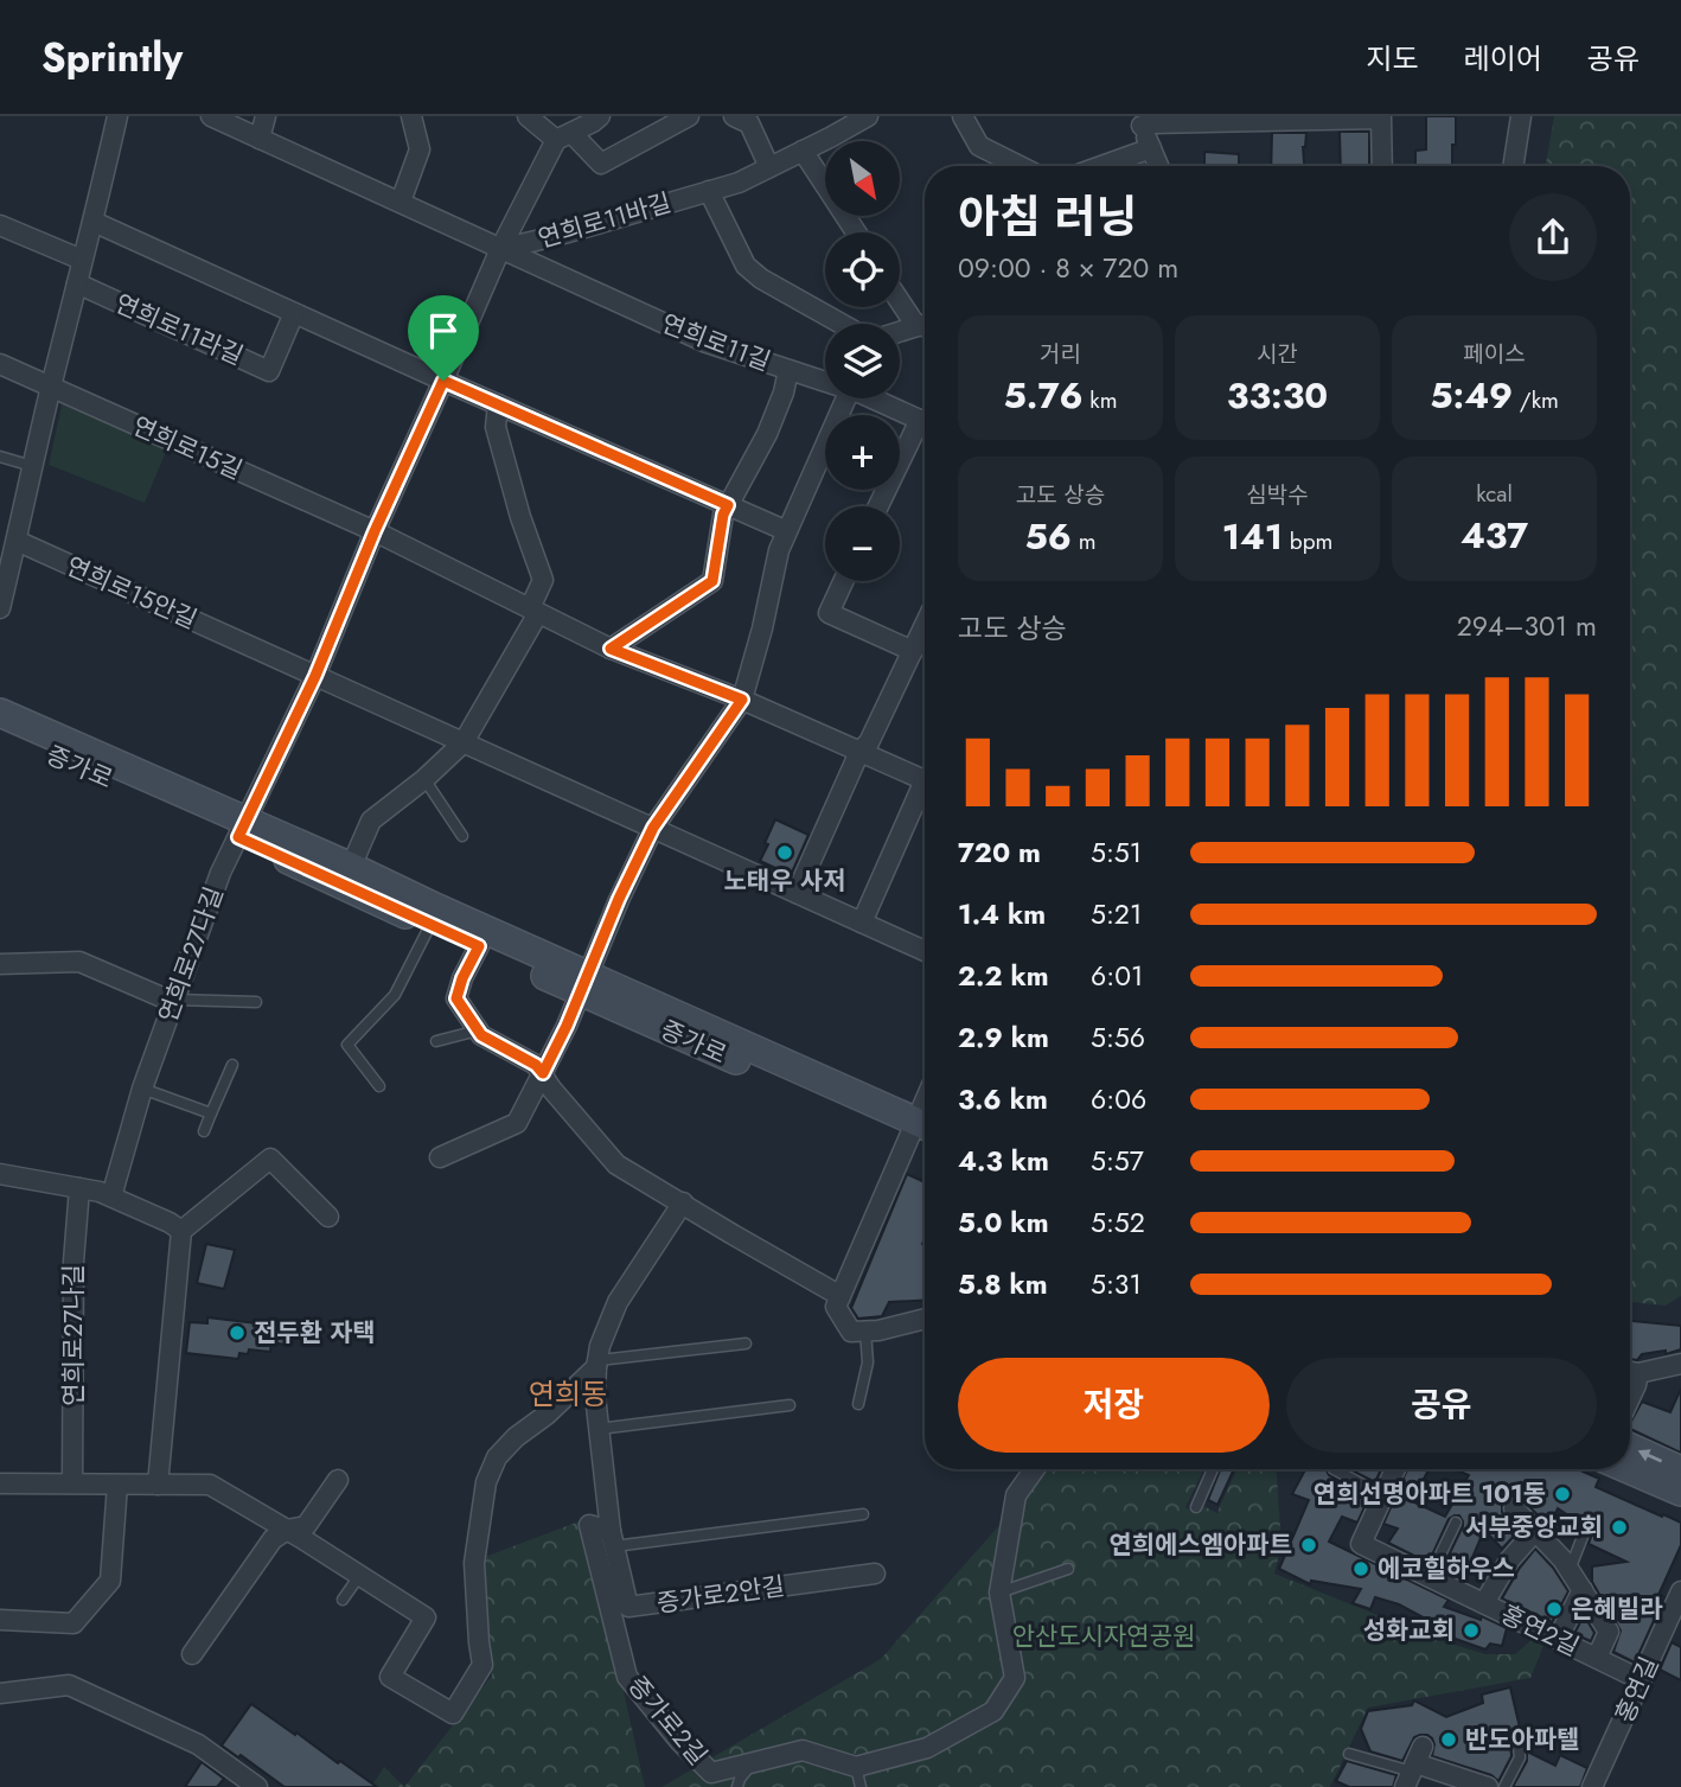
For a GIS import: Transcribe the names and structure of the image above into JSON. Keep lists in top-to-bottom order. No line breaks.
{"streets":{"main road":["증가로"],"street":["연희로11바길","연희로11라길","연희로11길","연희로15길","연희로15안길","연희로27다길","연희로27나길","증가로2안길","홍연2길","홍연길","증가로2길"]},"crossings":[["연희로11바길","연희로11길"],["증가로","연희로27다길"],["증가로2안길","증가로2길"],["홍연2길","홍연길"]],"districts":["연희동"],"parks":["안산도시자연공원"],"places":["노태우 사저","전두환 자택","연희선명아파트 101동","서부중앙교회","연희에스엠아파트","에코힐하우스","은혜빌라","성화교회","반도아파텔"],"north":"bottom right","page":{"header":"Sprintly","nav":["지도","레이어","공유"],"map_buttons":["+","−"],"heading":["아침 러닝","09:00 · 8 × 720 m"],"stats":[["거리","5.76 km"],["시간","33:30"],["페이스","5:49 /km"],["고도 상승","56 m"],["심박수","141 bpm"],["kcal","437"]],"chart":["고도 상승","294–301 m"],"list":[{"name":"720 m","note":"5:51"},{"name":"1.4 km","note":"5:21"},{"name":"2.2 km","note":"6:01"},{"name":"2.9 km","note":"5:56"},{"name":"3.6 km","note":"6:06"},{"name":"4.3 km","note":"5:57"},{"name":"5.0 km","note":"5:52"},{"name":"5.8 km","note":"5:31"}],"buttons":["저장","공유"]}}
